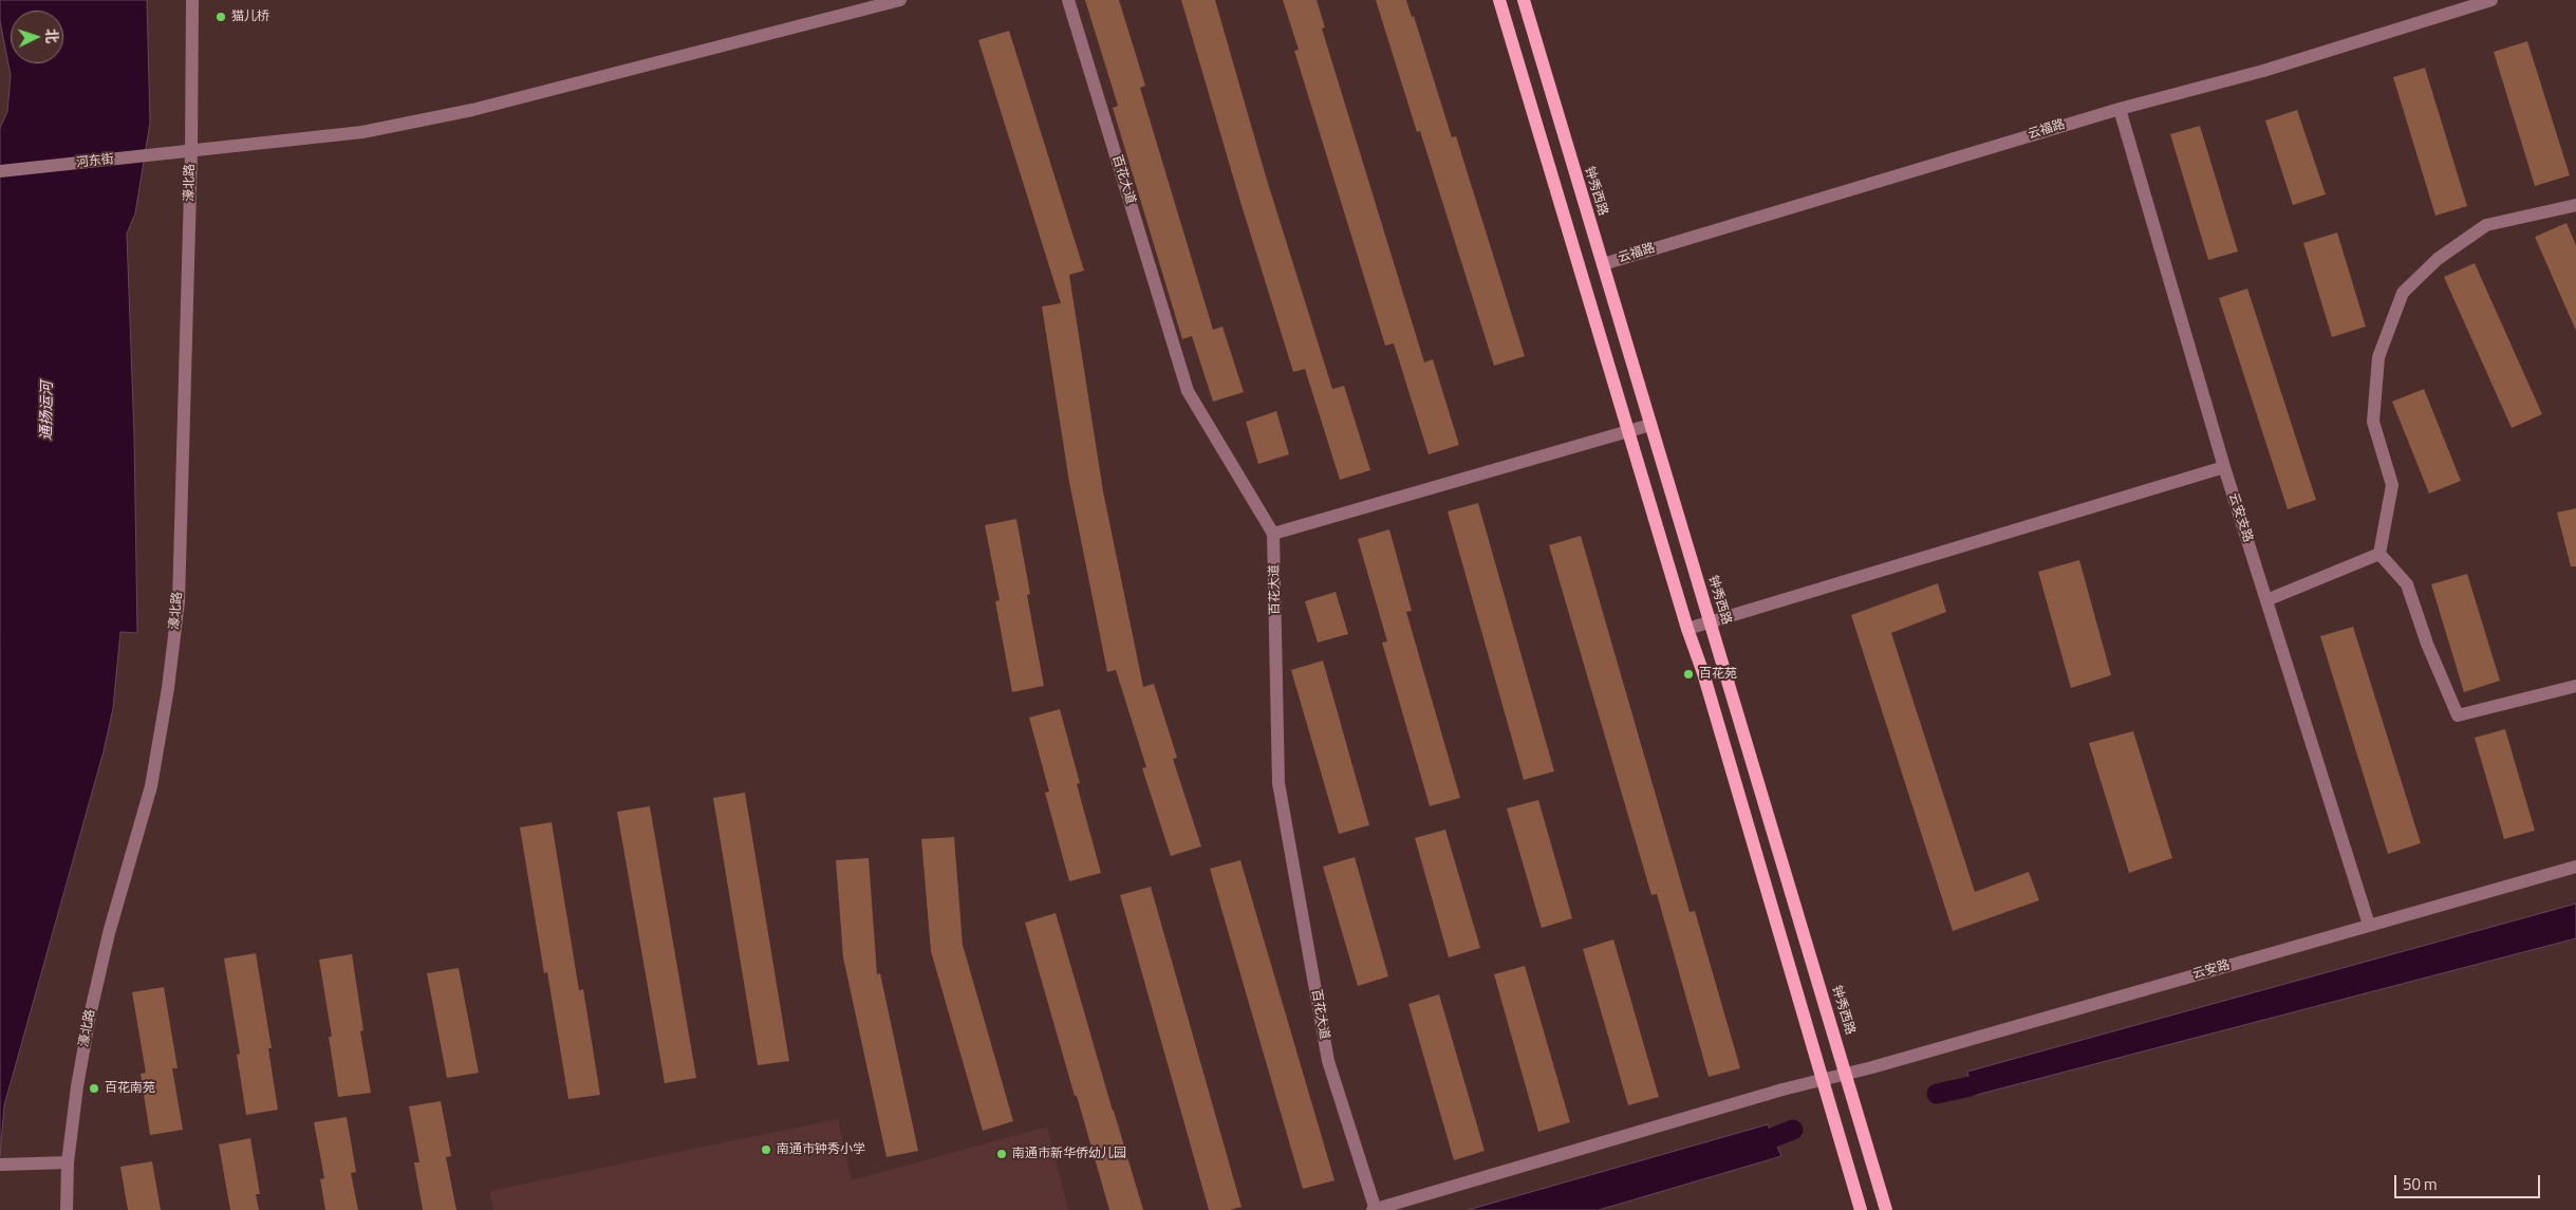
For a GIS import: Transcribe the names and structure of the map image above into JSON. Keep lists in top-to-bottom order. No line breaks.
{"streets":{"main road":["钟秀西路"],"street":["云福路","河东街","百花大道","濠北路","云安支路","云安路"]},"crossings":[["云福路","钟秀西路"],["云福路","云安支路"],["河东街","濠北路"],["百花大道","云安路"],["钟秀西路","云安路"],["云安支路","云安路"]],"water":["通扬运河"],"places":["猫儿桥","百花苑","百花南苑","南通市钟秀小学","南通市新华侨幼儿园"],"scale_bar":"50 m","north":"right"}
